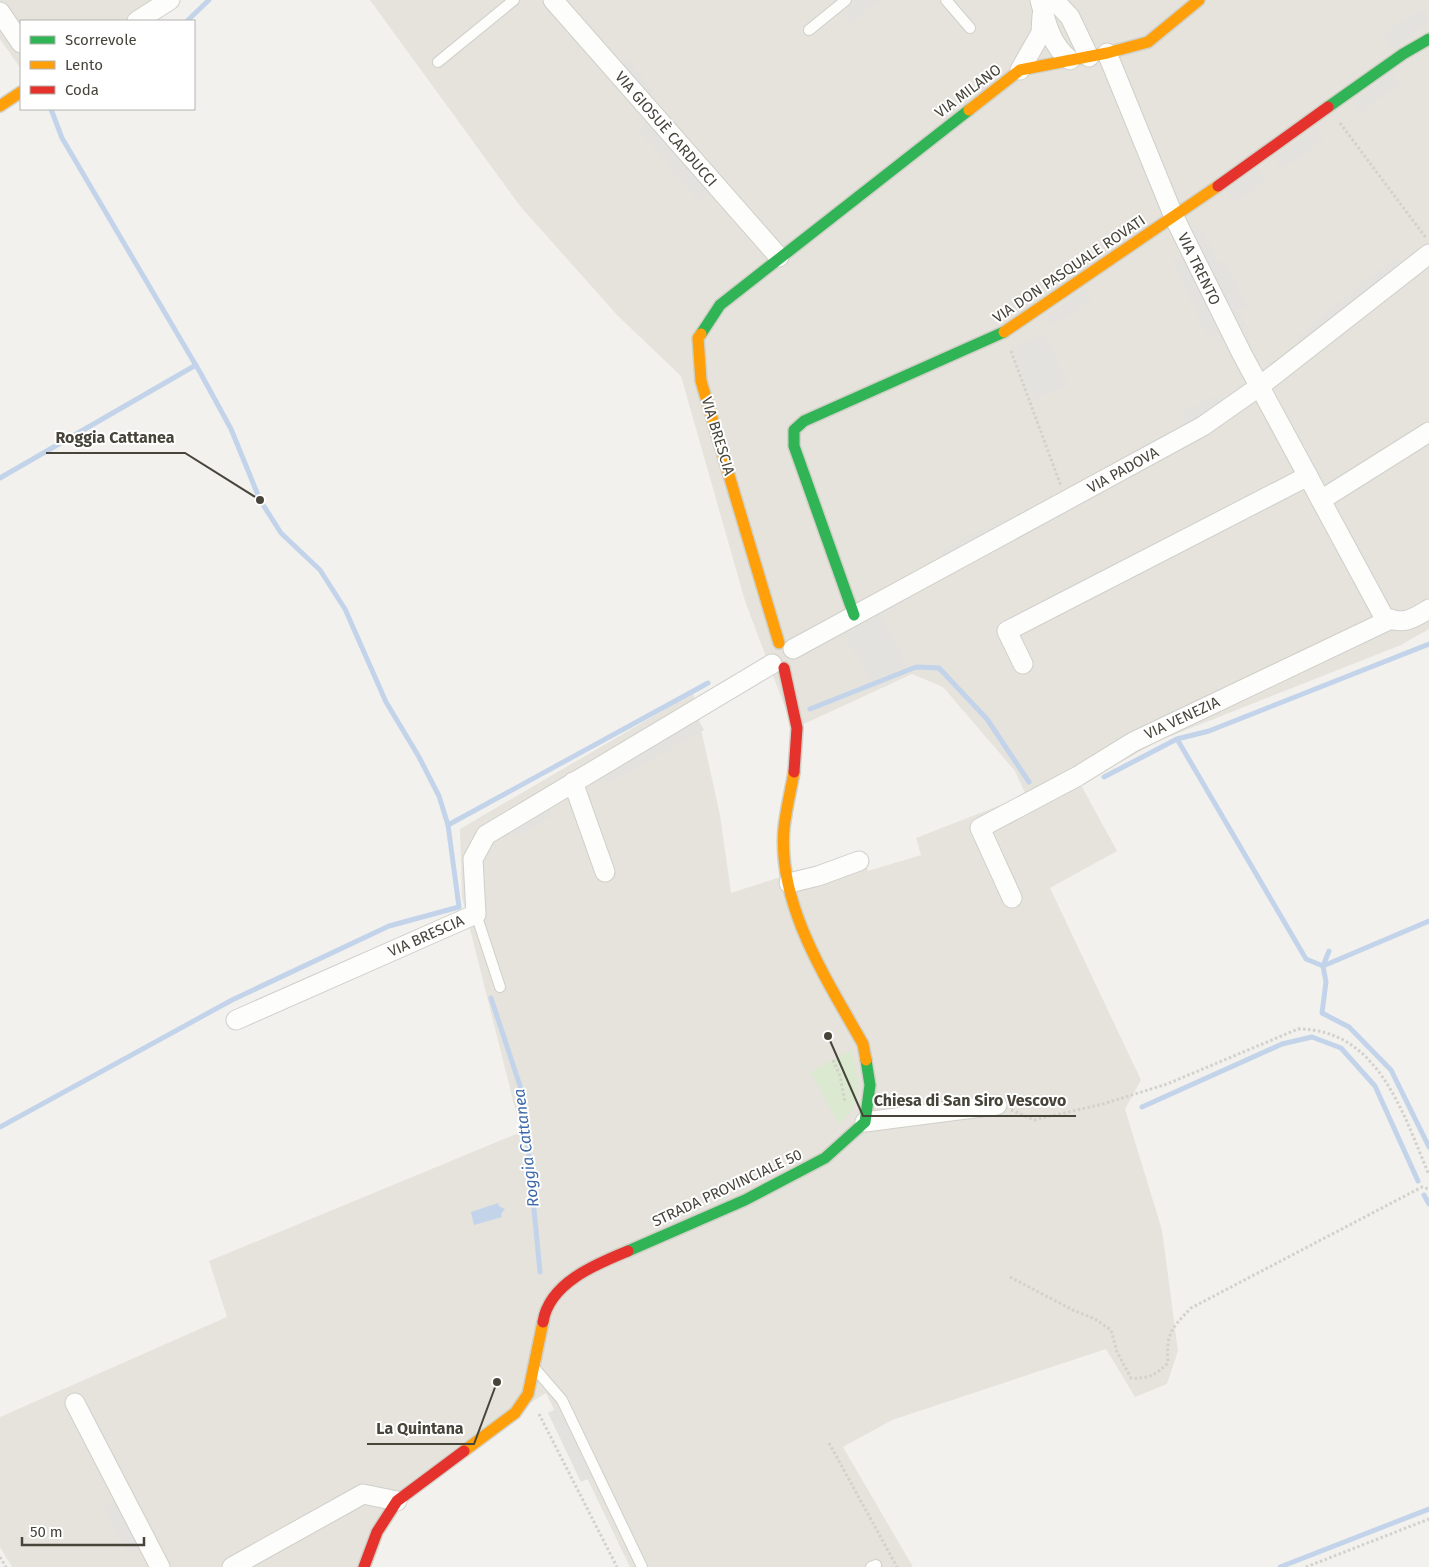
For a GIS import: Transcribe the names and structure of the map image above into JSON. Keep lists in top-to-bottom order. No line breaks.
{"streets":{"street":["VIA MILANO","VIA GIOSUÈ CARDUCCI","VIA DON PASQUALE ROVATI","VIA TRENTO","VIA BRESCIA","VIA PADOVA","VIA VENEZIA","STRADA PROVINCIALE 50"]},"crossings":[["VIA MILANO","VIA GIOSUÈ CARDUCCI"],["VIA MILANO","VIA TRENTO"],["VIA MILANO","VIA BRESCIA"],["VIA GIOSUÈ CARDUCCI","VIA BRESCIA"],["VIA DON PASQUALE ROVATI","VIA TRENTO"],["VIA DON PASQUALE ROVATI","VIA PADOVA"],["VIA TRENTO","VIA PADOVA"],["VIA TRENTO","VIA VENEZIA"],["VIA BRESCIA","VIA PADOVA"]],"water":["Roggia Cattanea"],"places":["Roggia Cattanea","Chiesa di San Siro Vescovo","La Quintana"],"legend":["Scorrevole","Lento","Coda"],"scale_bar":"50 m"}
